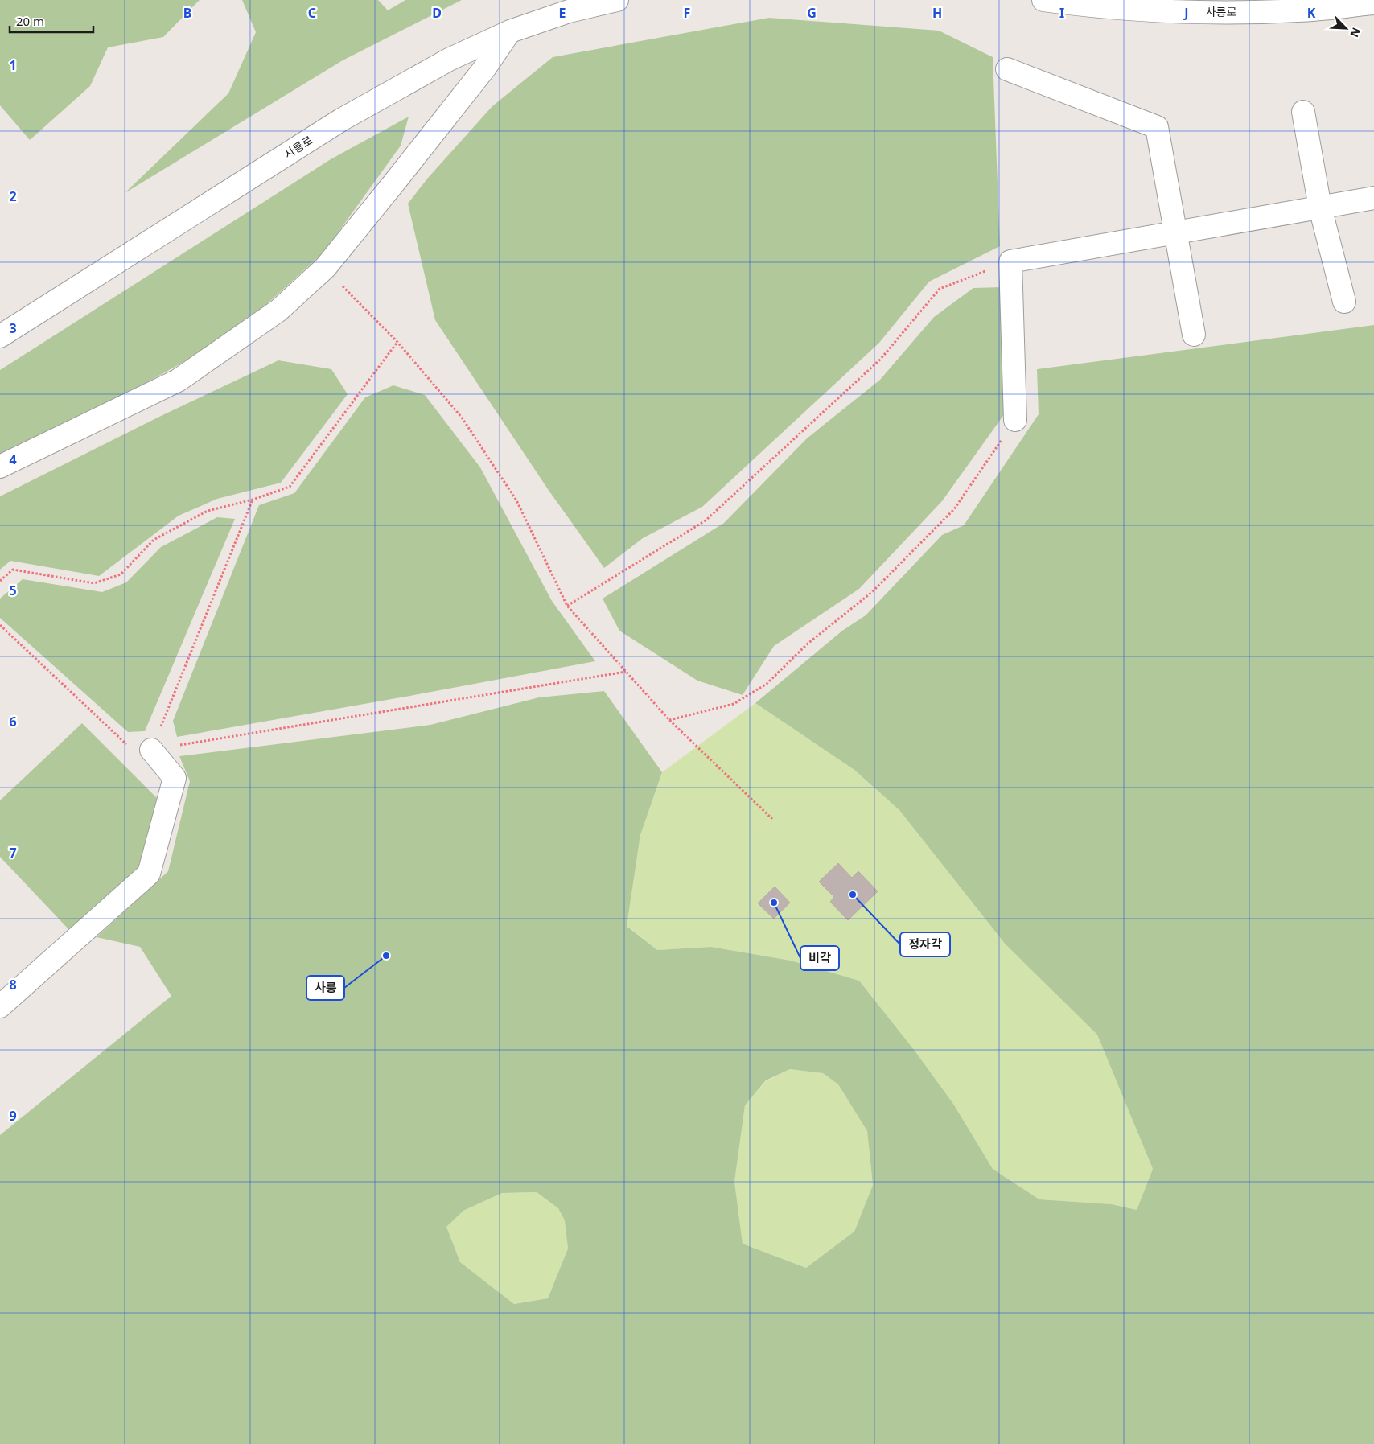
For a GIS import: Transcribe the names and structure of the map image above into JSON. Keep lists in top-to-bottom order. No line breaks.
{"streets":{"street":["사릉로"]},"places":["정자각","비각","사릉"],"scale_bar":"20 m","north":"bottom right","grid":{"columns":["B","C","D","E","F","G","H","I","J","K"],"rows":["1","2","3","4","5","6","7","8","9"]}}
